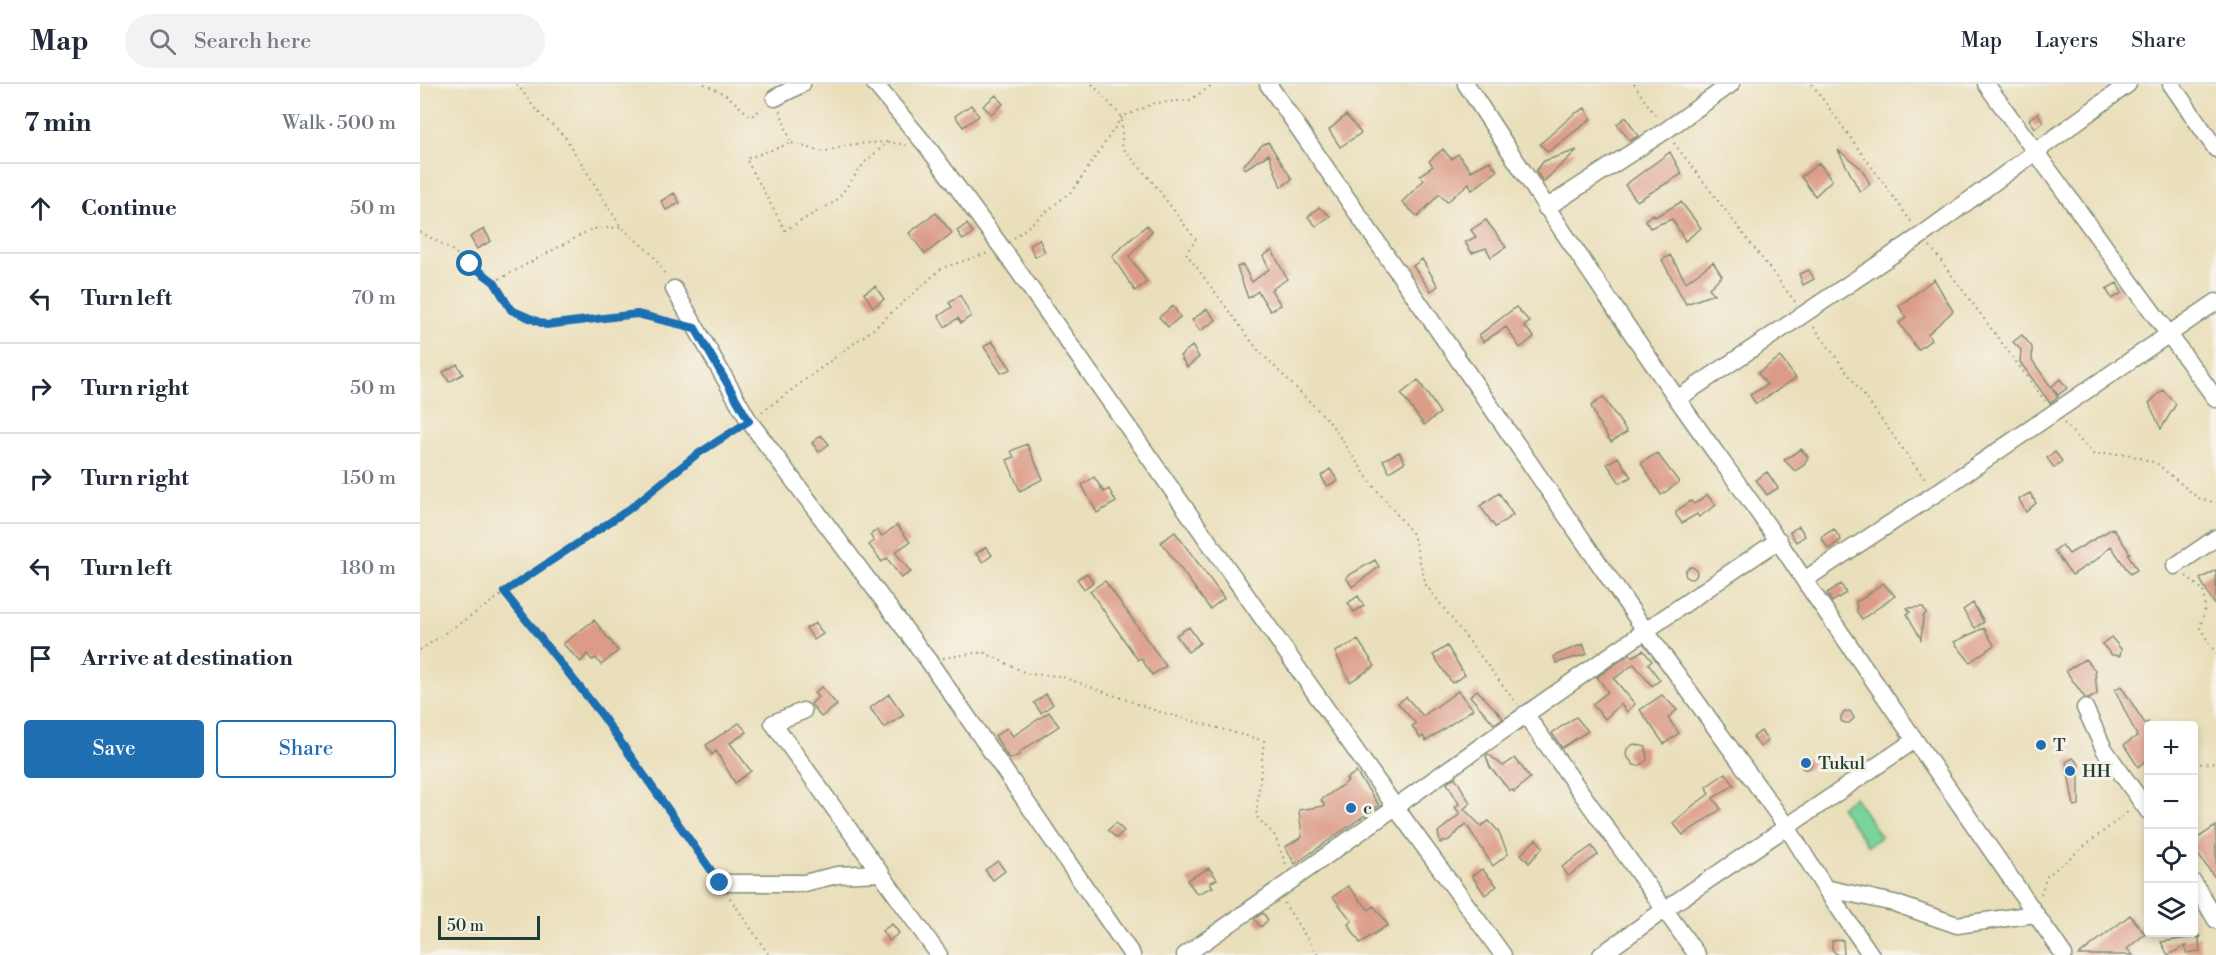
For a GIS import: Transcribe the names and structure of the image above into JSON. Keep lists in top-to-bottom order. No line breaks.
{"places":["T","Tukul","HH","c"],"scale_bar":"50 m","page":{"header":"Map","search":"Search here","nav":["Map","Layers","Share"],"heading":["7 min","Walk · 500 m"],"list":[["Continue","50 m"],["Turn left","70 m"],["Turn right","50 m"],["Turn right","150 m"],["Turn left","180 m"],"Arrive at destination"],"buttons":["Save","Share"],"map_buttons":["+","−"],"scale":"50 m"}}
